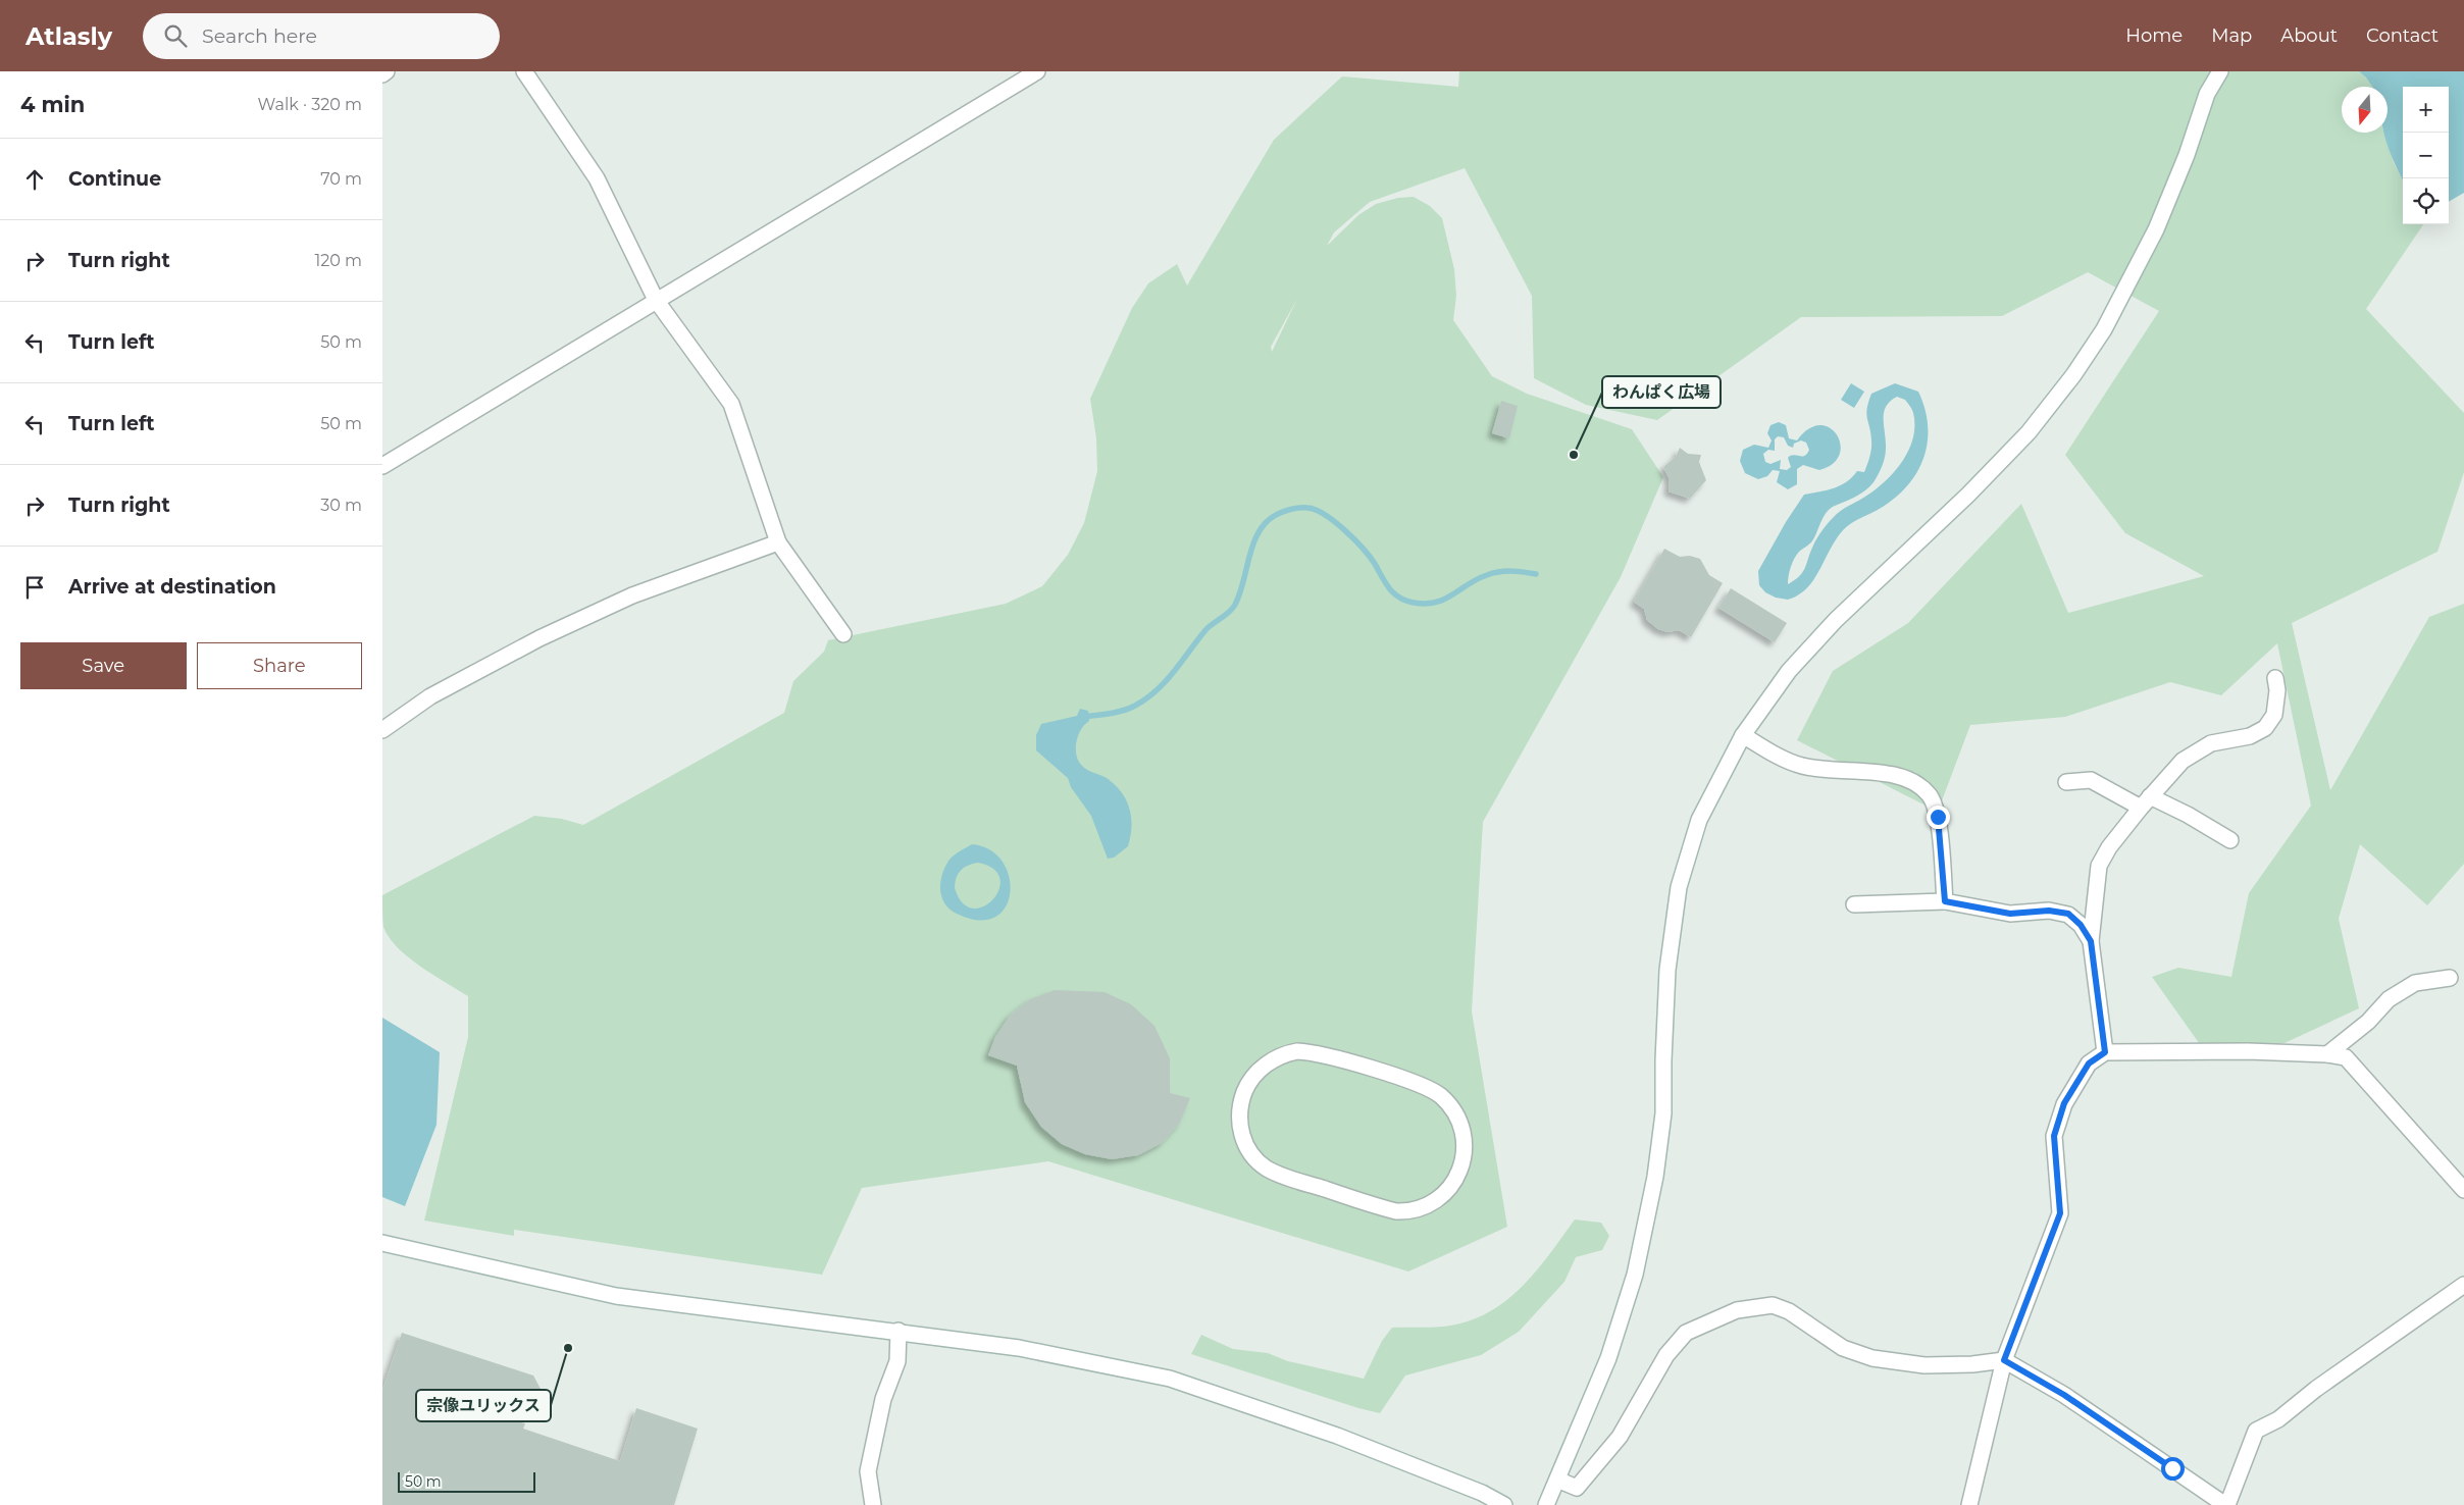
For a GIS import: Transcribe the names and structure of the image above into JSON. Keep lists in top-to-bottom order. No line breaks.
{"places":["わんぱく広場","宗像ユリックス"],"scale_bar":"50 m","north":"bottom","page":{"header":"Atlasly","search":"Search here","nav":["Home","Map","About","Contact"],"heading":["4 min","Walk · 320 m"],"map_buttons":["+","−"],"list":[["Continue","70 m"],["Turn right","120 m"],["Turn left","50 m"],["Turn left","50 m"],["Turn right","30 m"],"Arrive at destination"],"buttons":["Save","Share"],"scale":"50 m"}}
